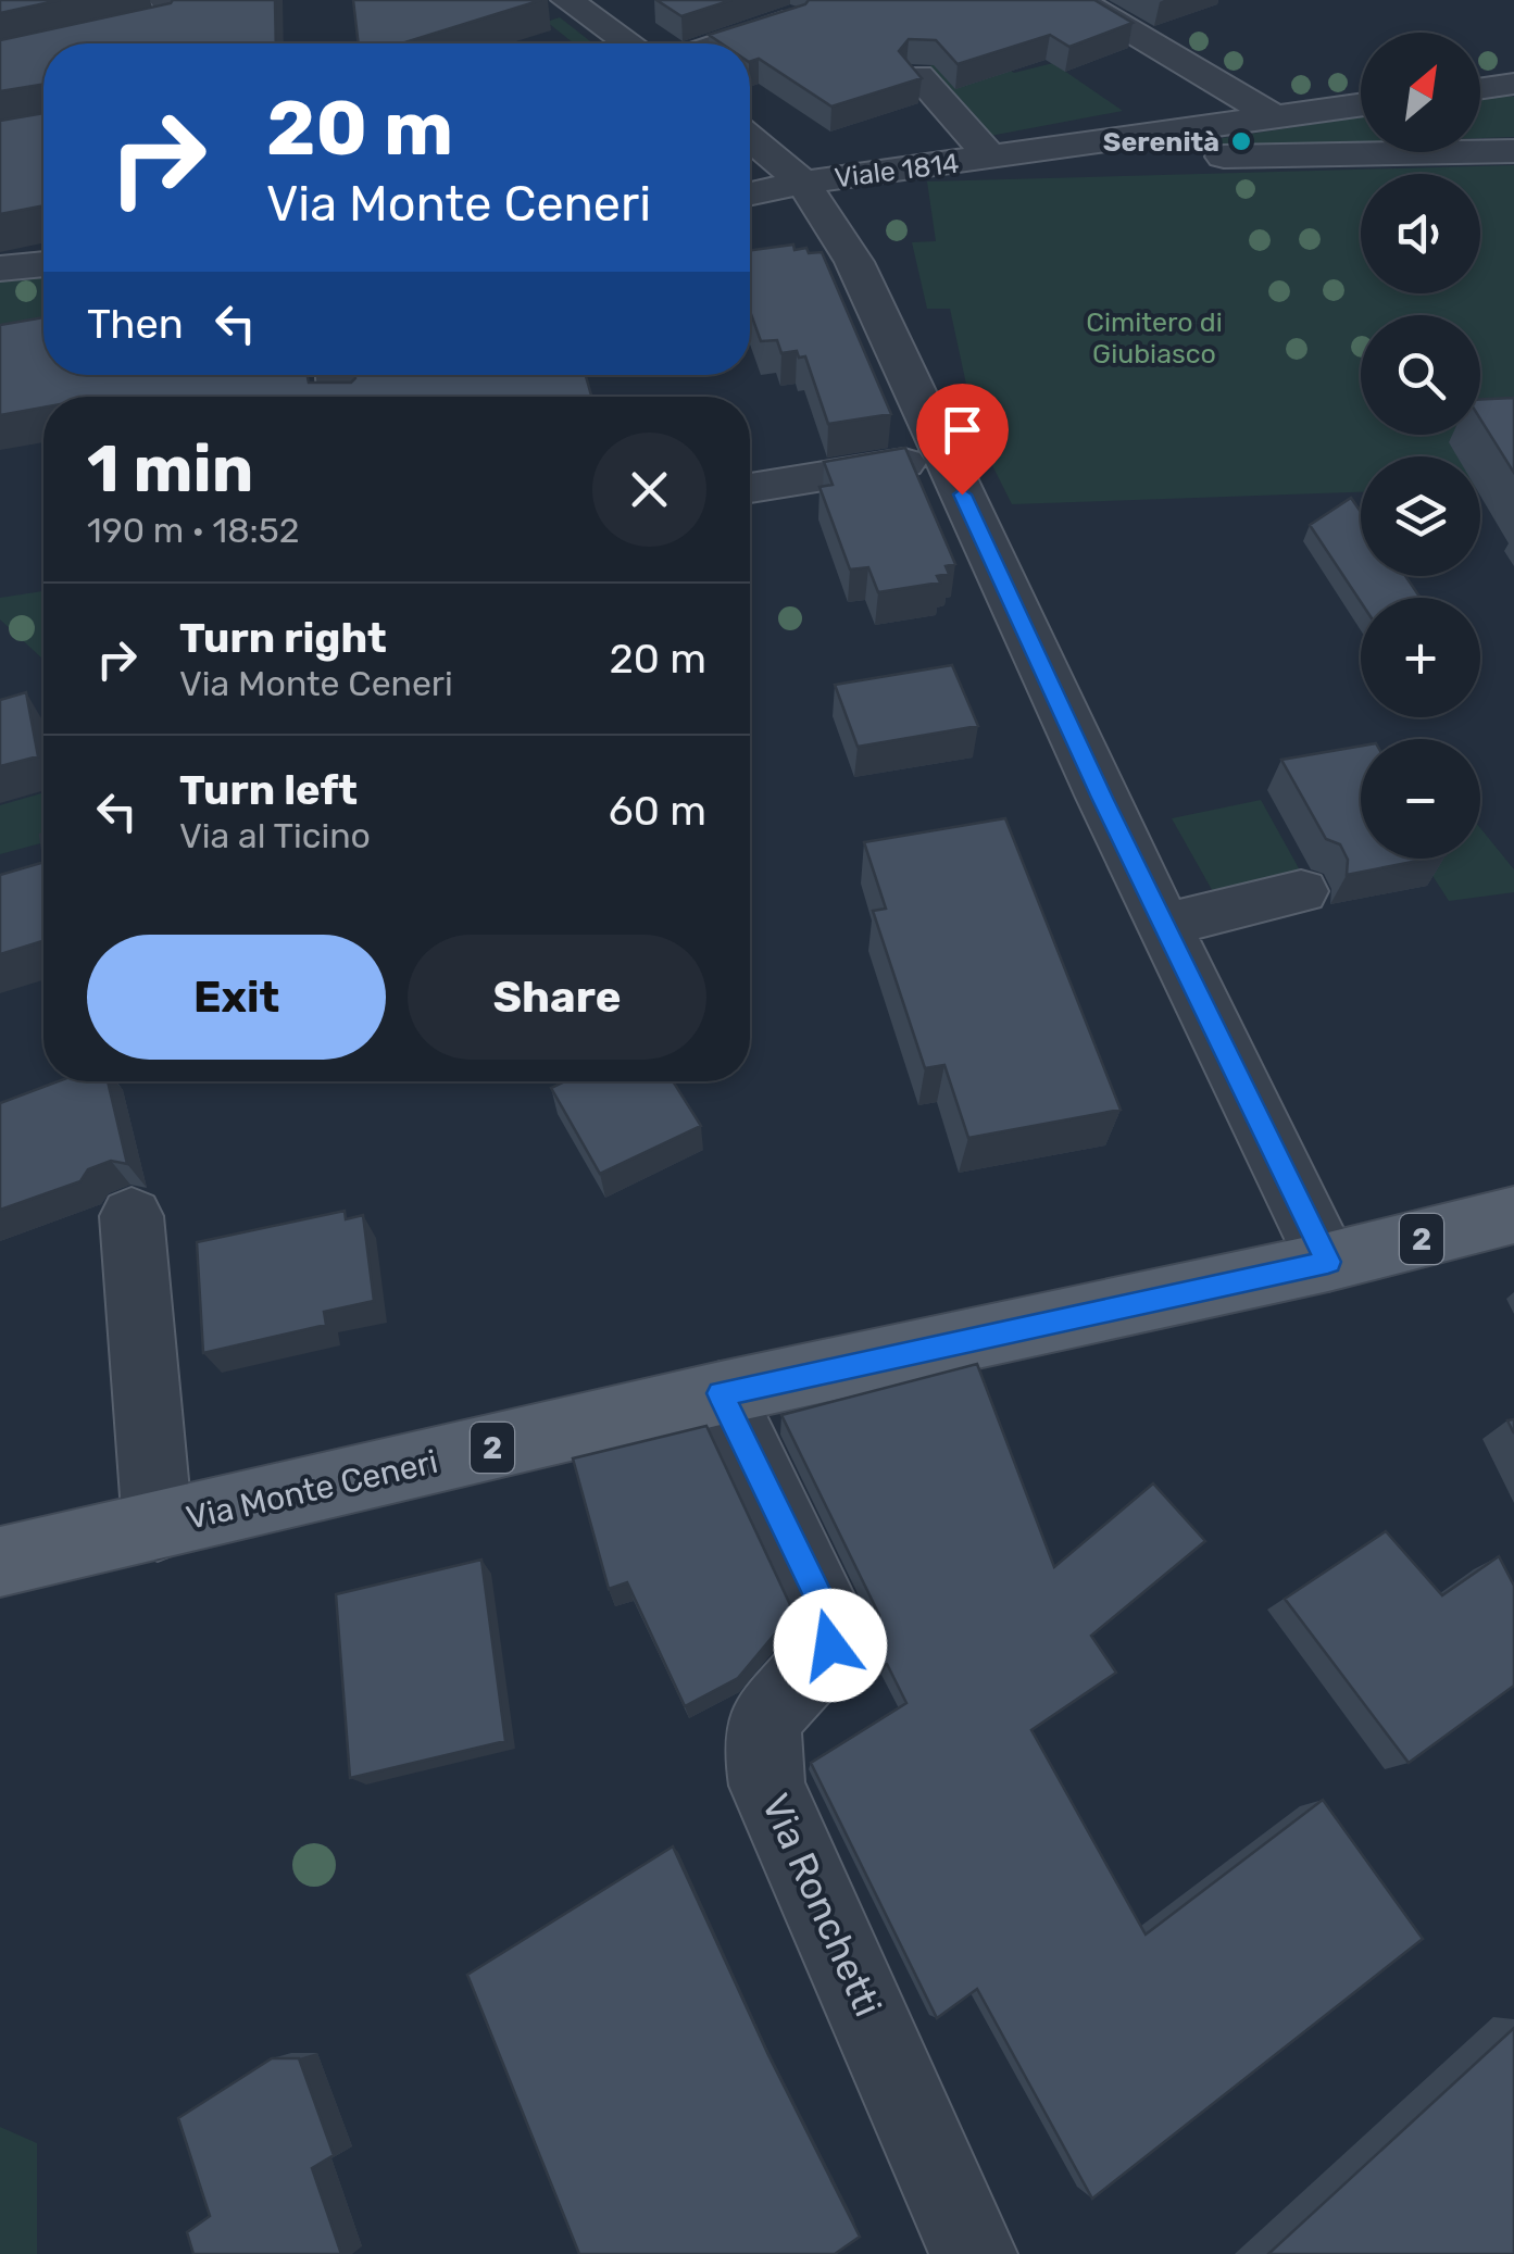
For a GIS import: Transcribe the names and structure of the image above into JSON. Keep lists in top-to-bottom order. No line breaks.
{"streets":{"main road":["2","Via Monte Ceneri"],"street":["Viale 1814","Via Ronchetti"]},"crossings":[["Via Monte Ceneri","Via Ronchetti"]],"parks":["Cimitero di Giubiasco"],"places":["Serenità"],"north":"top right","page":{"map_buttons":["+","−"],"turn":["20 m","Via Monte Ceneri"],"then":"Then","heading":["1 min","190 m · 18:52"],"list":[{"name":"Turn right","note":"Via Monte Ceneri","value":"20 m"},{"name":"Turn left","note":"Via al Ticino","value":"60 m"}],"buttons":["Exit","Share"]}}
